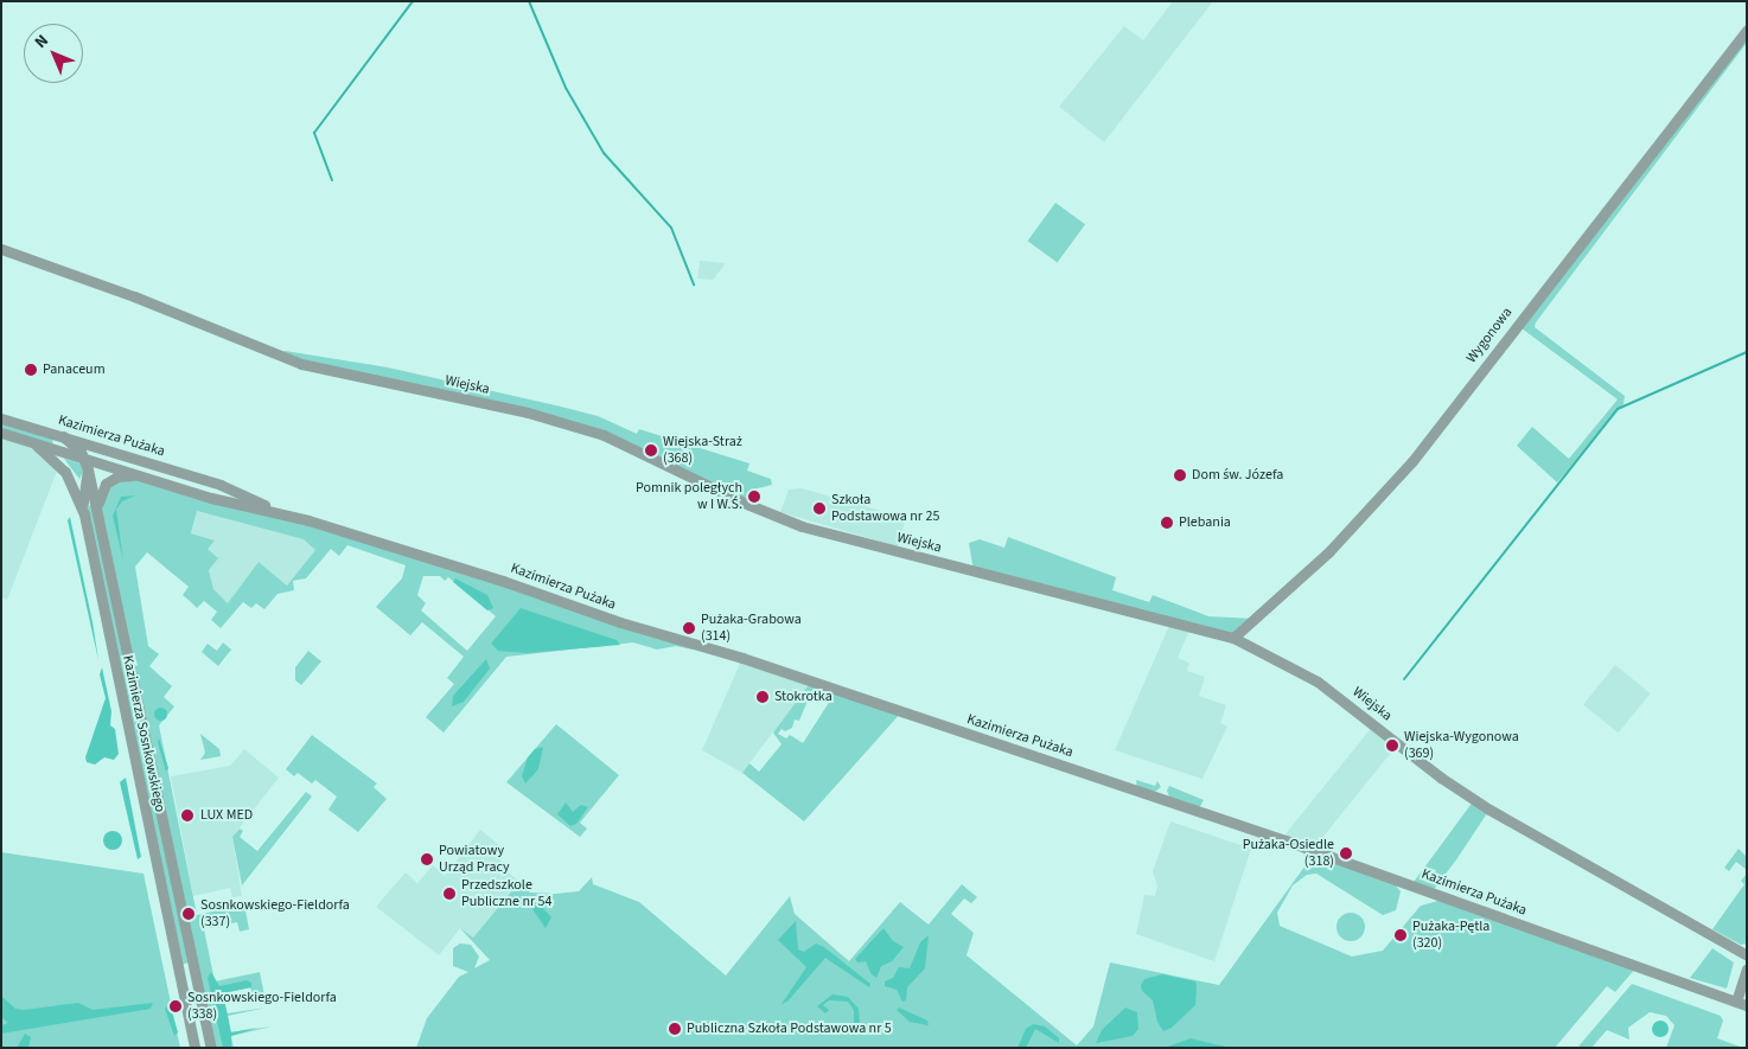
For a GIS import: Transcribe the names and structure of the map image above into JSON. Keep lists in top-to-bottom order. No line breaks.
{"streets":{"street":["Wygonowa","Wiejska","Kazimierza Pużaka","Kazimierza Sosnkowskiego"]},"crossings":[["Wygonowa","Wiejska"],["Kazimierza Pużaka","Kazimierza Sosnkowskiego"]],"places":["Panaceum","Wiejska-Straż (368)","Dom św. Józefa","Pomnik poległych w I W.Ś.","Szkoła Podstawowa nr 25","Plebania","Pużaka-Grabowa (314)","Stokrotka","Wiejska-Wygonowa (369)","LUX MED","Pużaka-Osiedle (318)","Powiatowy Urząd Pracy","Przedszkole Publiczne nr 54","Sosnkowskiego-Fieldorfa (337)","Pużaka-Pętla (320)","Sosnkowskiego-Fieldorfa (338)","Publiczna Szkoła Podstawowa nr 5"],"north":"top left"}
